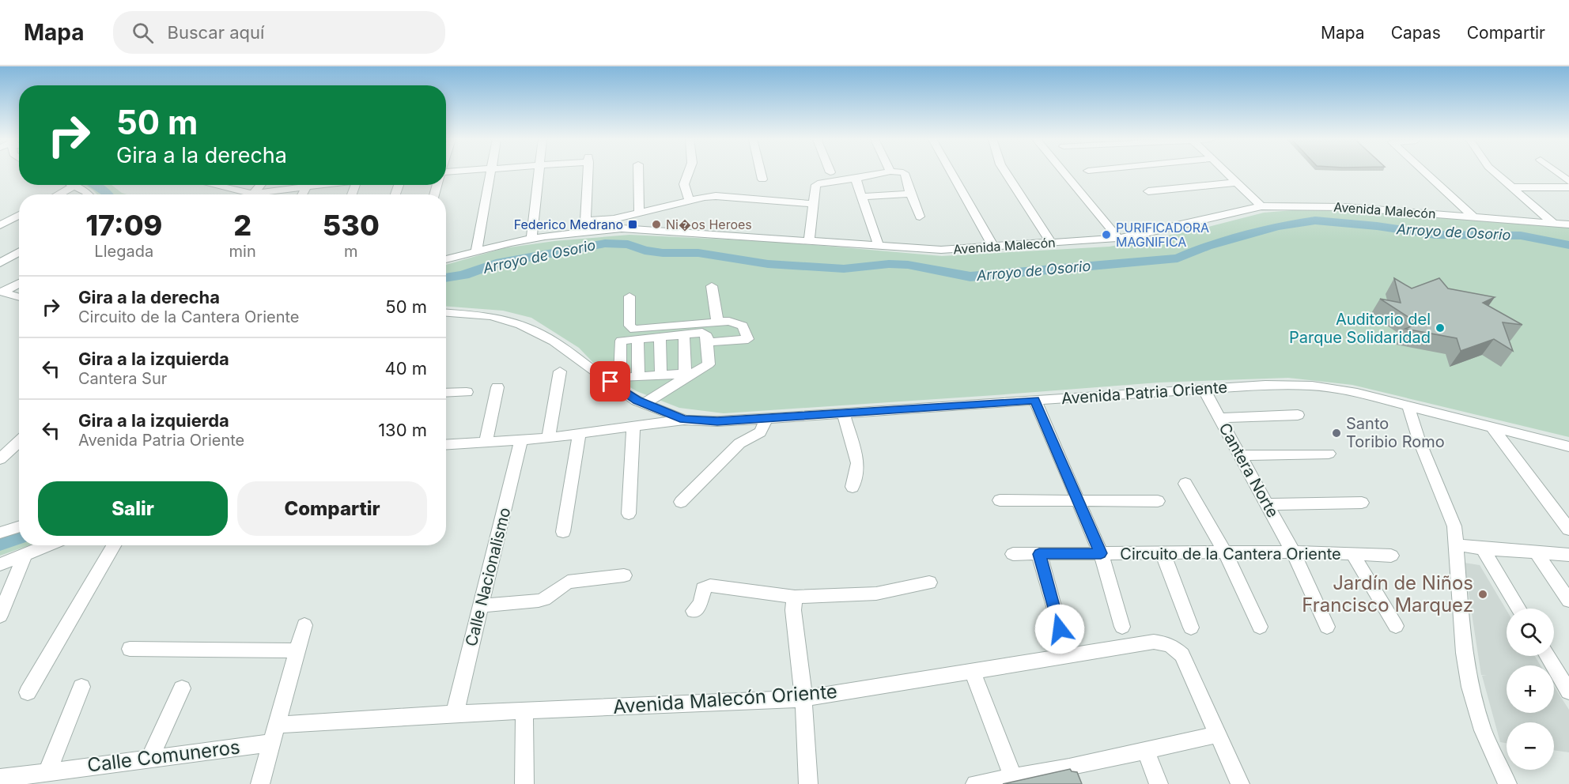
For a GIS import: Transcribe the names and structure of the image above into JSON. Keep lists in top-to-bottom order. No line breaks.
{"streets":{"street":["Avenida Malecón","Avenida Patria Oriente","Cantera Norte","Circuito de la Cantera Oriente","Calle Nacionalismo","Avenida Malecón Oriente","Calle Comuneros"]},"crossings":[["Avenida Patria Oriente","Cantera Norte"],["Avenida Patria Oriente","Calle Nacionalismo"],["Cantera Norte","Circuito de la Cantera Oriente"],["Calle Nacionalismo","Avenida Malecón Oriente"]],"water":["Arroyo de Osorio"],"places":{"transit":["Federico Medrano"],"other":["Ni�os Heroes","PURIFICADORA MAGNIFICA","Auditorio del Parque Solidaridad","Santo Toribio Romo","Jardín de Niños Francisco Marquez"]},"page":{"header":"Mapa","search":"Buscar aquí","nav":["Mapa","Capas","Compartir"],"turn":["50 m","Gira a la derecha"],"eta":["17:09","Llegada","2","min","530","m"],"list":[{"name":"Gira a la derecha","note":"Circuito de la Cantera Oriente","value":"50 m"},{"name":"Gira a la izquierda","note":"Cantera Sur","value":"40 m"},{"name":"Gira a la izquierda","note":"Avenida Patria Oriente","value":"130 m"}],"buttons":["Salir","Compartir"],"map_buttons":["+","−"]}}
